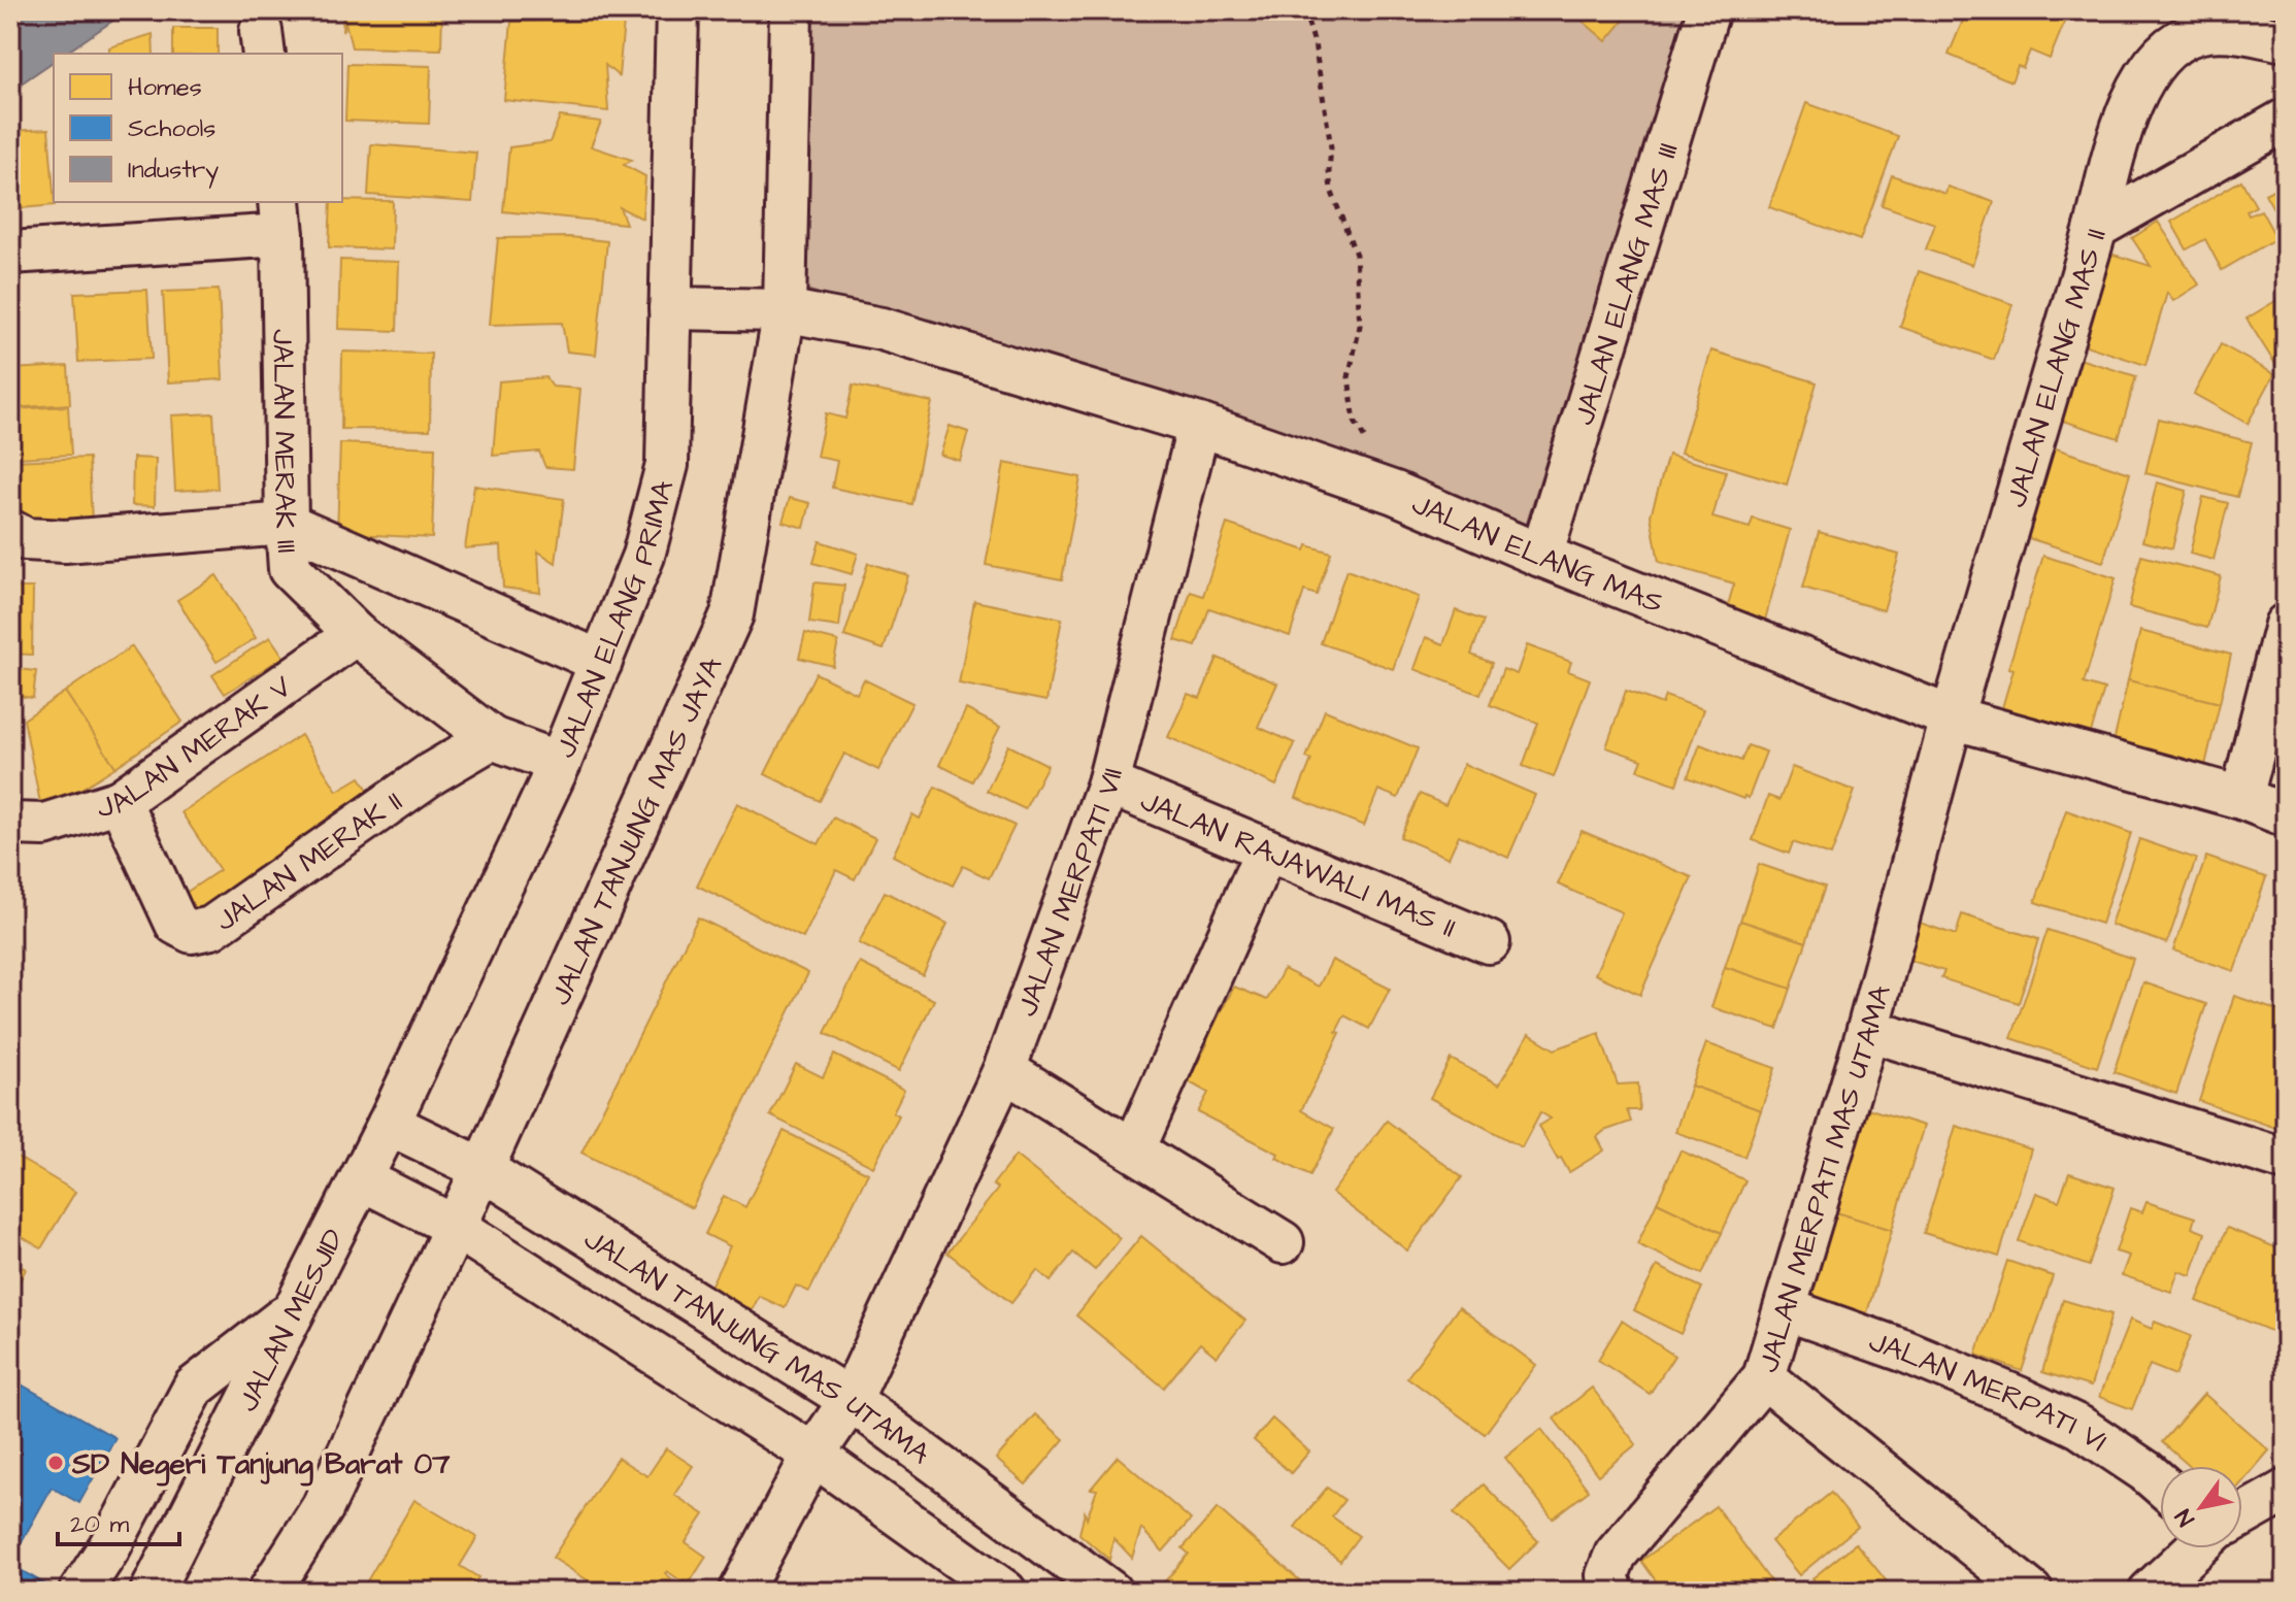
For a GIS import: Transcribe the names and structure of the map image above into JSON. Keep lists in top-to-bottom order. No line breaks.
{"streets":{"street":["JALAN ELANG MAS III","JALAN ELANG MAS II","JALAN MERAK III","JALAN ELANG MAS","JALAN ELANG PRIMA","JALAN MERAK V","JALAN TANJUNG MAS JAYA","JALAN MERAK II","JALAN RAJAWALI MAS II","JALAN MERPATI VII","JALAN MERPATI MAS UTAMA","JALAN MESJID","JALAN TANJUNG MAS UTAMA","JALAN MERPATI VI"]},"crossings":[["JALAN ELANG MAS III","JALAN ELANG MAS"],["JALAN ELANG MAS II","JALAN ELANG MAS"],["JALAN ELANG MAS II","JALAN MERPATI MAS UTAMA"],["JALAN MERAK III","JALAN MERAK V"],["JALAN MERAK III","JALAN MERAK II"],["JALAN ELANG MAS","JALAN ELANG PRIMA"],["JALAN ELANG MAS","JALAN TANJUNG MAS JAYA"],["JALAN ELANG MAS","JALAN MERPATI VII"],["JALAN ELANG MAS","JALAN MERPATI MAS UTAMA"],["JALAN ELANG PRIMA","JALAN MESJID"],["JALAN ELANG PRIMA","JALAN TANJUNG MAS UTAMA"],["JALAN MERAK V","JALAN MERAK II"],["JALAN TANJUNG MAS JAYA","JALAN TANJUNG MAS UTAMA"],["JALAN RAJAWALI MAS II","JALAN MERPATI VII"],["JALAN MERPATI VII","JALAN TANJUNG MAS UTAMA"],["JALAN MERPATI MAS UTAMA","JALAN MERPATI VI"],["JALAN MESJID","JALAN TANJUNG MAS UTAMA"]],"places":["SD Negeri Tanjung Barat 07"],"legend":["Homes","Schools","Industry"],"scale_bar":"20 m","north":"bottom left"}
